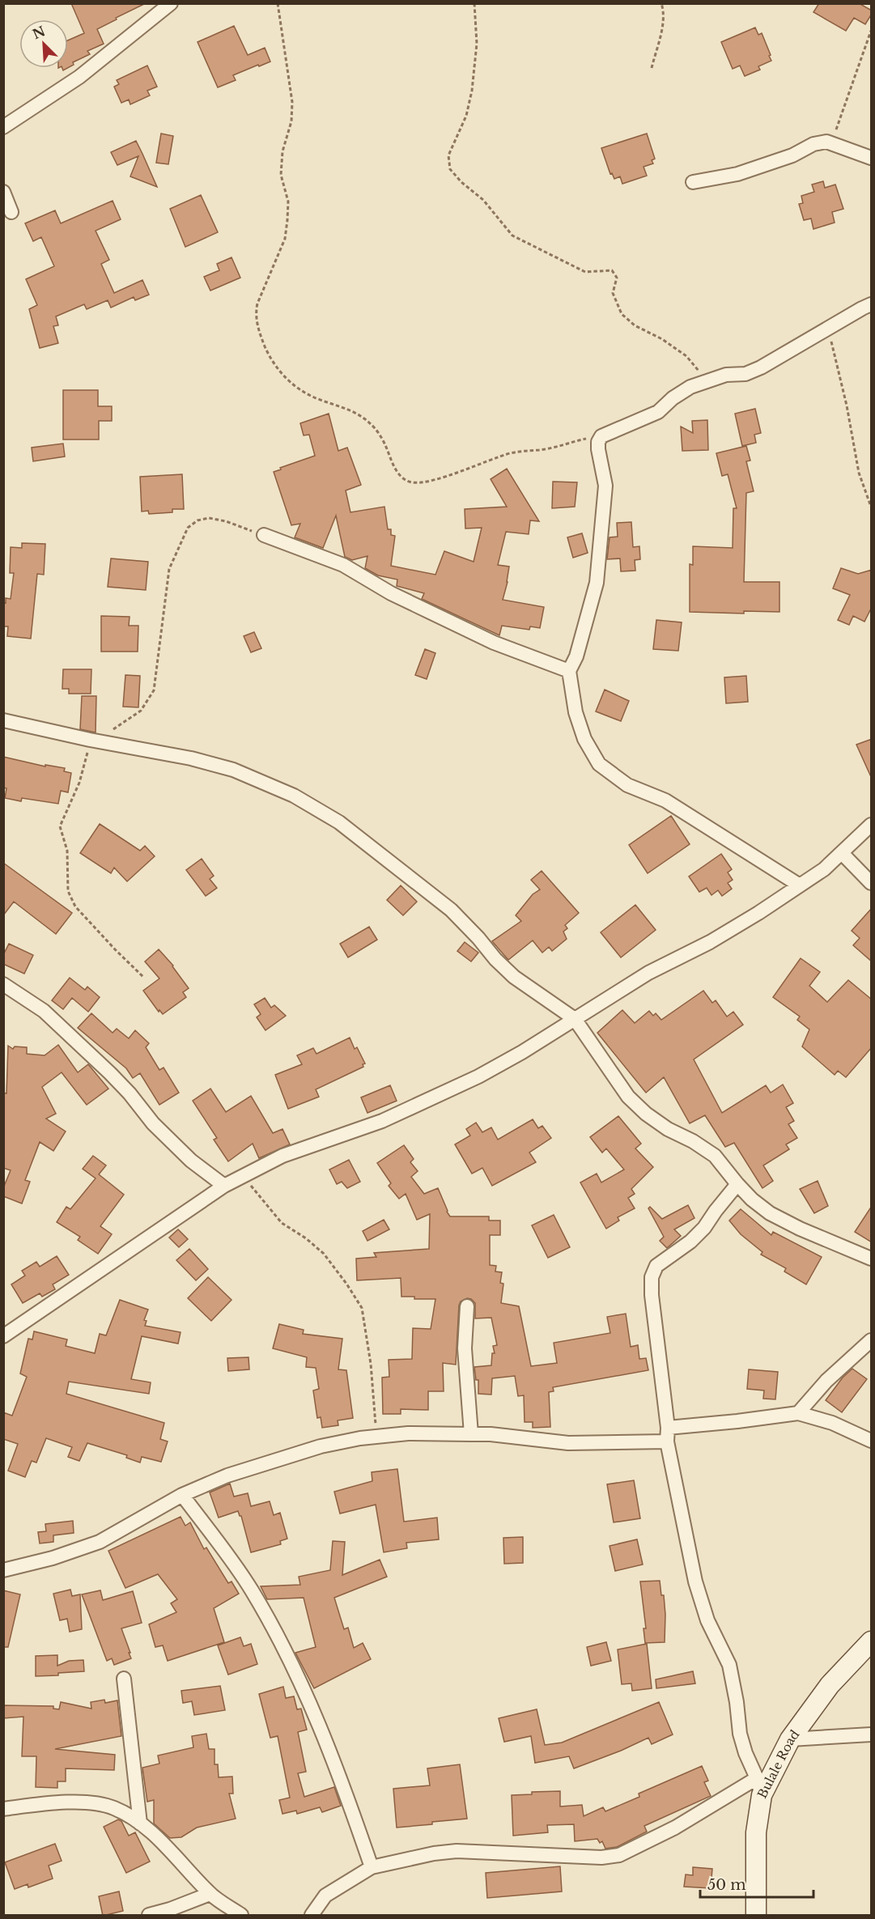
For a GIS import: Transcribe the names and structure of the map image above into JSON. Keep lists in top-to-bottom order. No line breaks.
{"streets":{"street":["Bulale Road"]},"scale_bar":"50 m","north":"top left"}
